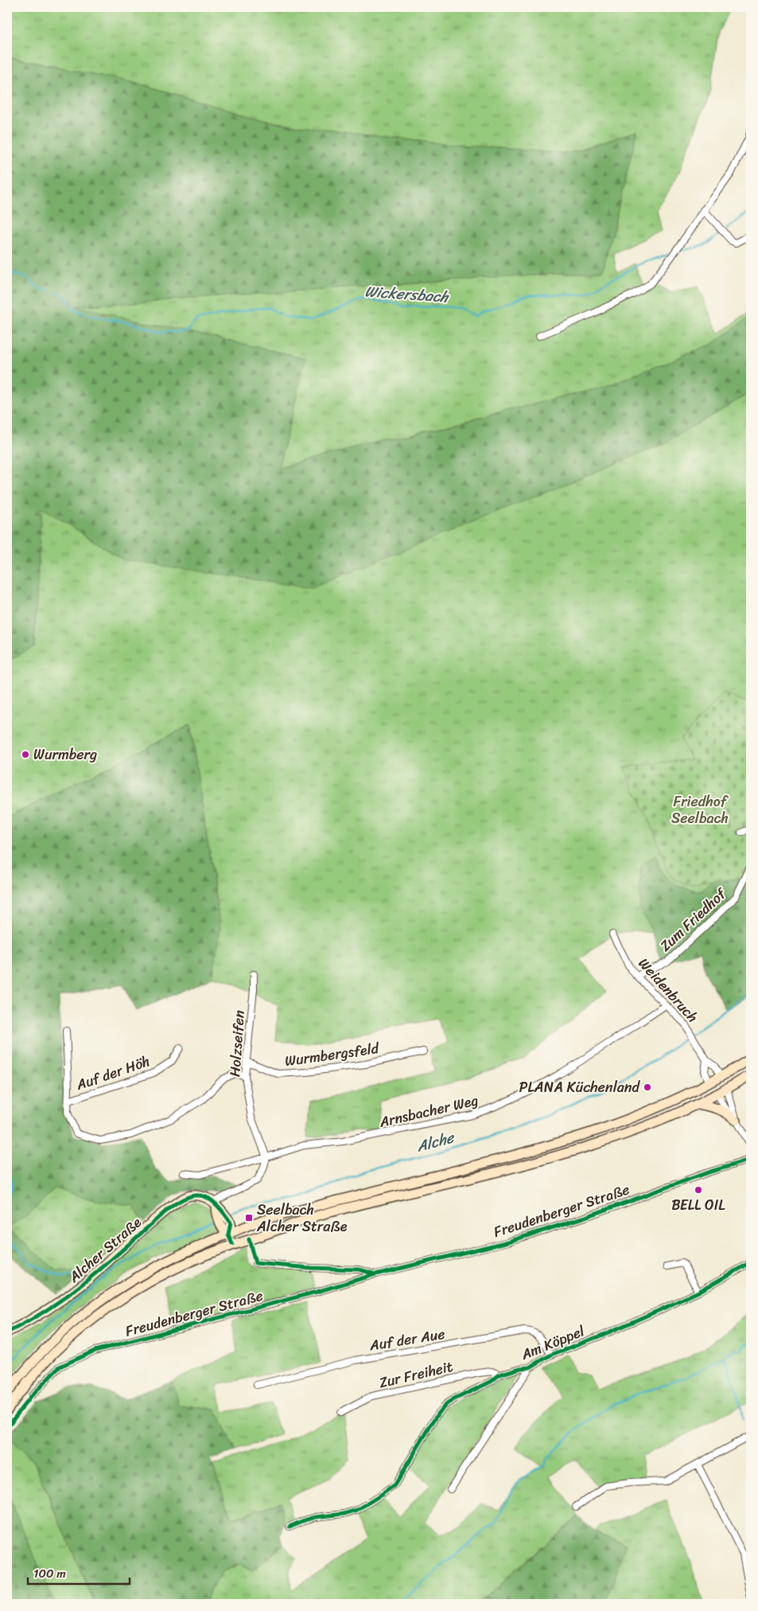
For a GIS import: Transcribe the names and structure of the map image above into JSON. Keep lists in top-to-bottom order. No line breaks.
{"streets":{"main road":["Freudenberger Straße","Alcher Straße"],"street":["Zum Friedhof","Weidenbruch","Holzseifen","Wurmbergsfeld","Auf der Höh","Arnsbacher Weg","Auf der Aue","Am Köppel","Zur Freiheit"]},"crossings":[["Zum Friedhof","Weidenbruch"],["Weidenbruch","Arnsbacher Weg"],["Holzseifen","Wurmbergsfeld"],["Holzseifen","Auf der Höh"],["Holzseifen","Arnsbacher Weg"],["Auf der Aue","Am Köppel"],["Am Köppel","Zur Freiheit"]],"water":["Wickersbach","Alche"],"parks":["Friedhof Seelbach"],"places":{"other":["Wurmberg","PLANA Küchenland","BELL OIL"],"transit":["Seelbach Alcher Straße"]},"scale_bar":"100 m"}
